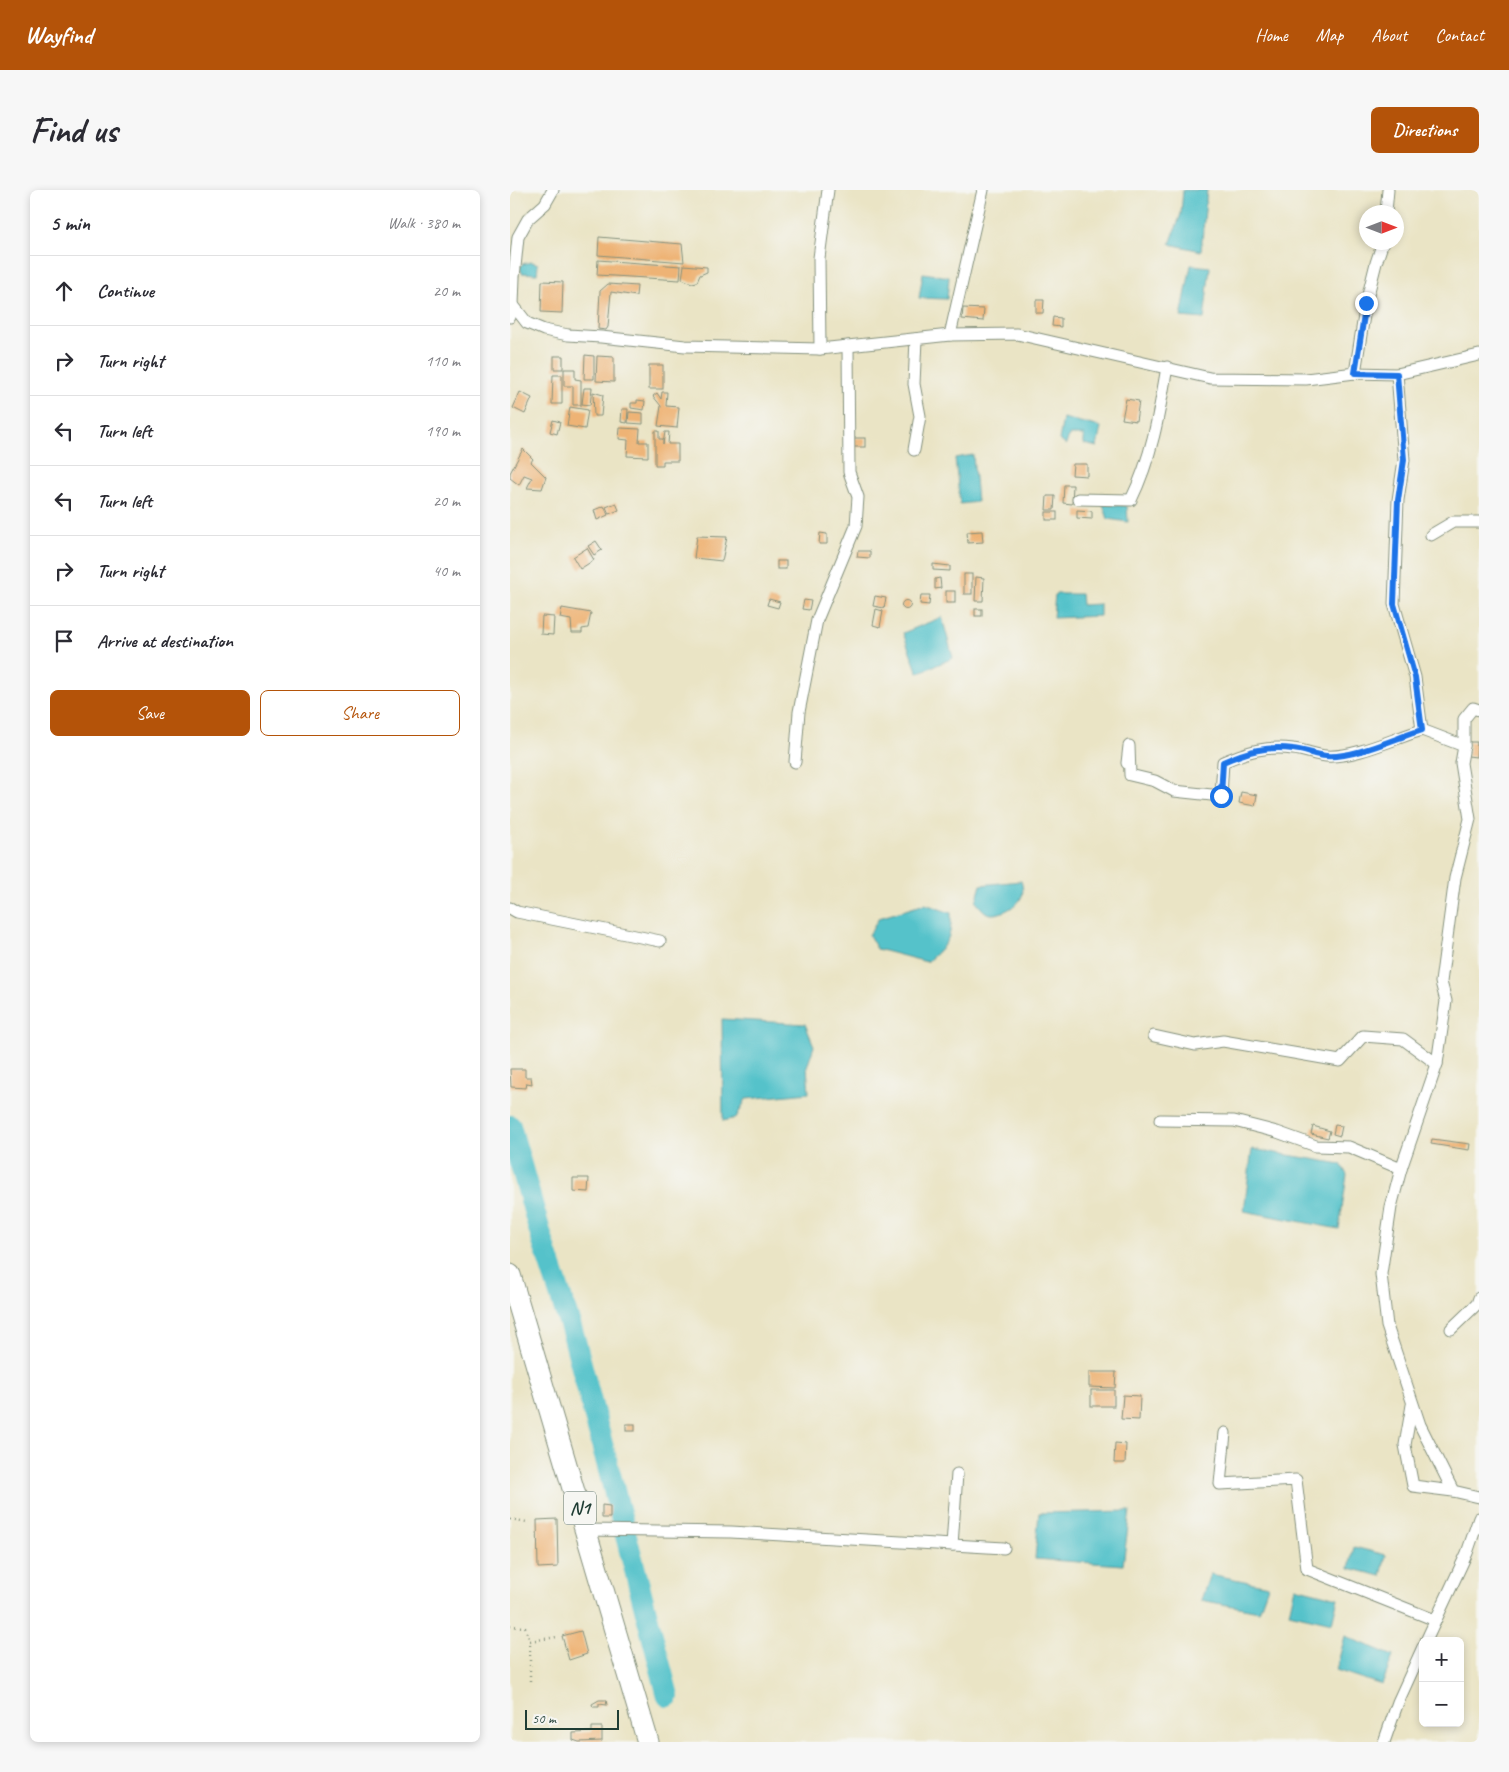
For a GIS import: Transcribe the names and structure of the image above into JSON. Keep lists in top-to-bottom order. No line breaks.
{"streets":{"highway":["N1"]},"scale_bar":"50 m","north":"right","page":{"header":"Wayfind","nav":["Home","Map","About","Contact"],"buttons":["Directions",["Save","Share"]],"title":"Find us","heading":["5 min","Walk · 380 m"],"list":[["Continue","20 m"],["Turn right","110 m"],["Turn left","190 m"],["Turn left","20 m"],["Turn right","40 m"],"Arrive at destination"],"map_buttons":["+","−"],"scale":"50 m"}}
